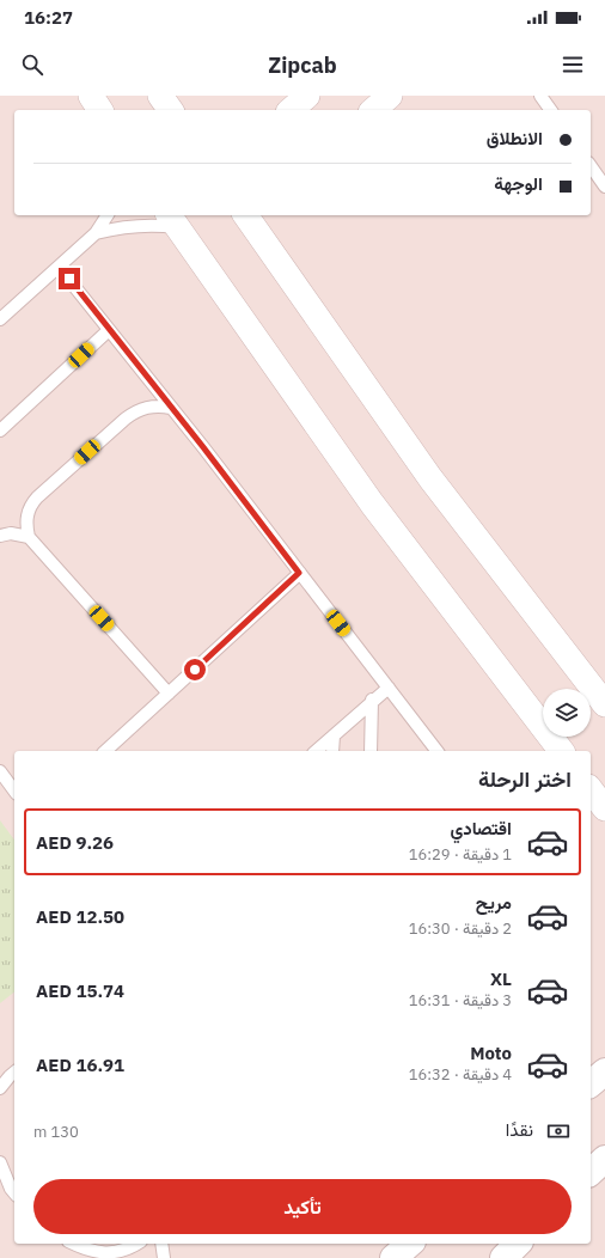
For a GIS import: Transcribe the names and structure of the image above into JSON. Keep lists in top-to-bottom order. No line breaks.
{"page":{"status":"16:27","header":"Zipcab","banner":["الانطلاق","الوجهة"],"heading":"اختر الرحلة","list":[{"name":"اقتصادي","note":"1 دقيقة · 16:29","value":"AED 9.26"},{"name":"مريح","note":"2 دقيقة · 16:30","value":"AED 12.50"},{"name":"XL","note":"3 دقيقة · 16:31","value":"AED 15.74"},{"name":"Moto","note":"4 دقيقة · 16:32","value":"AED 16.91"}],"pay":["نقدًا","130 m"],"buttons":"تأكيد"}}
